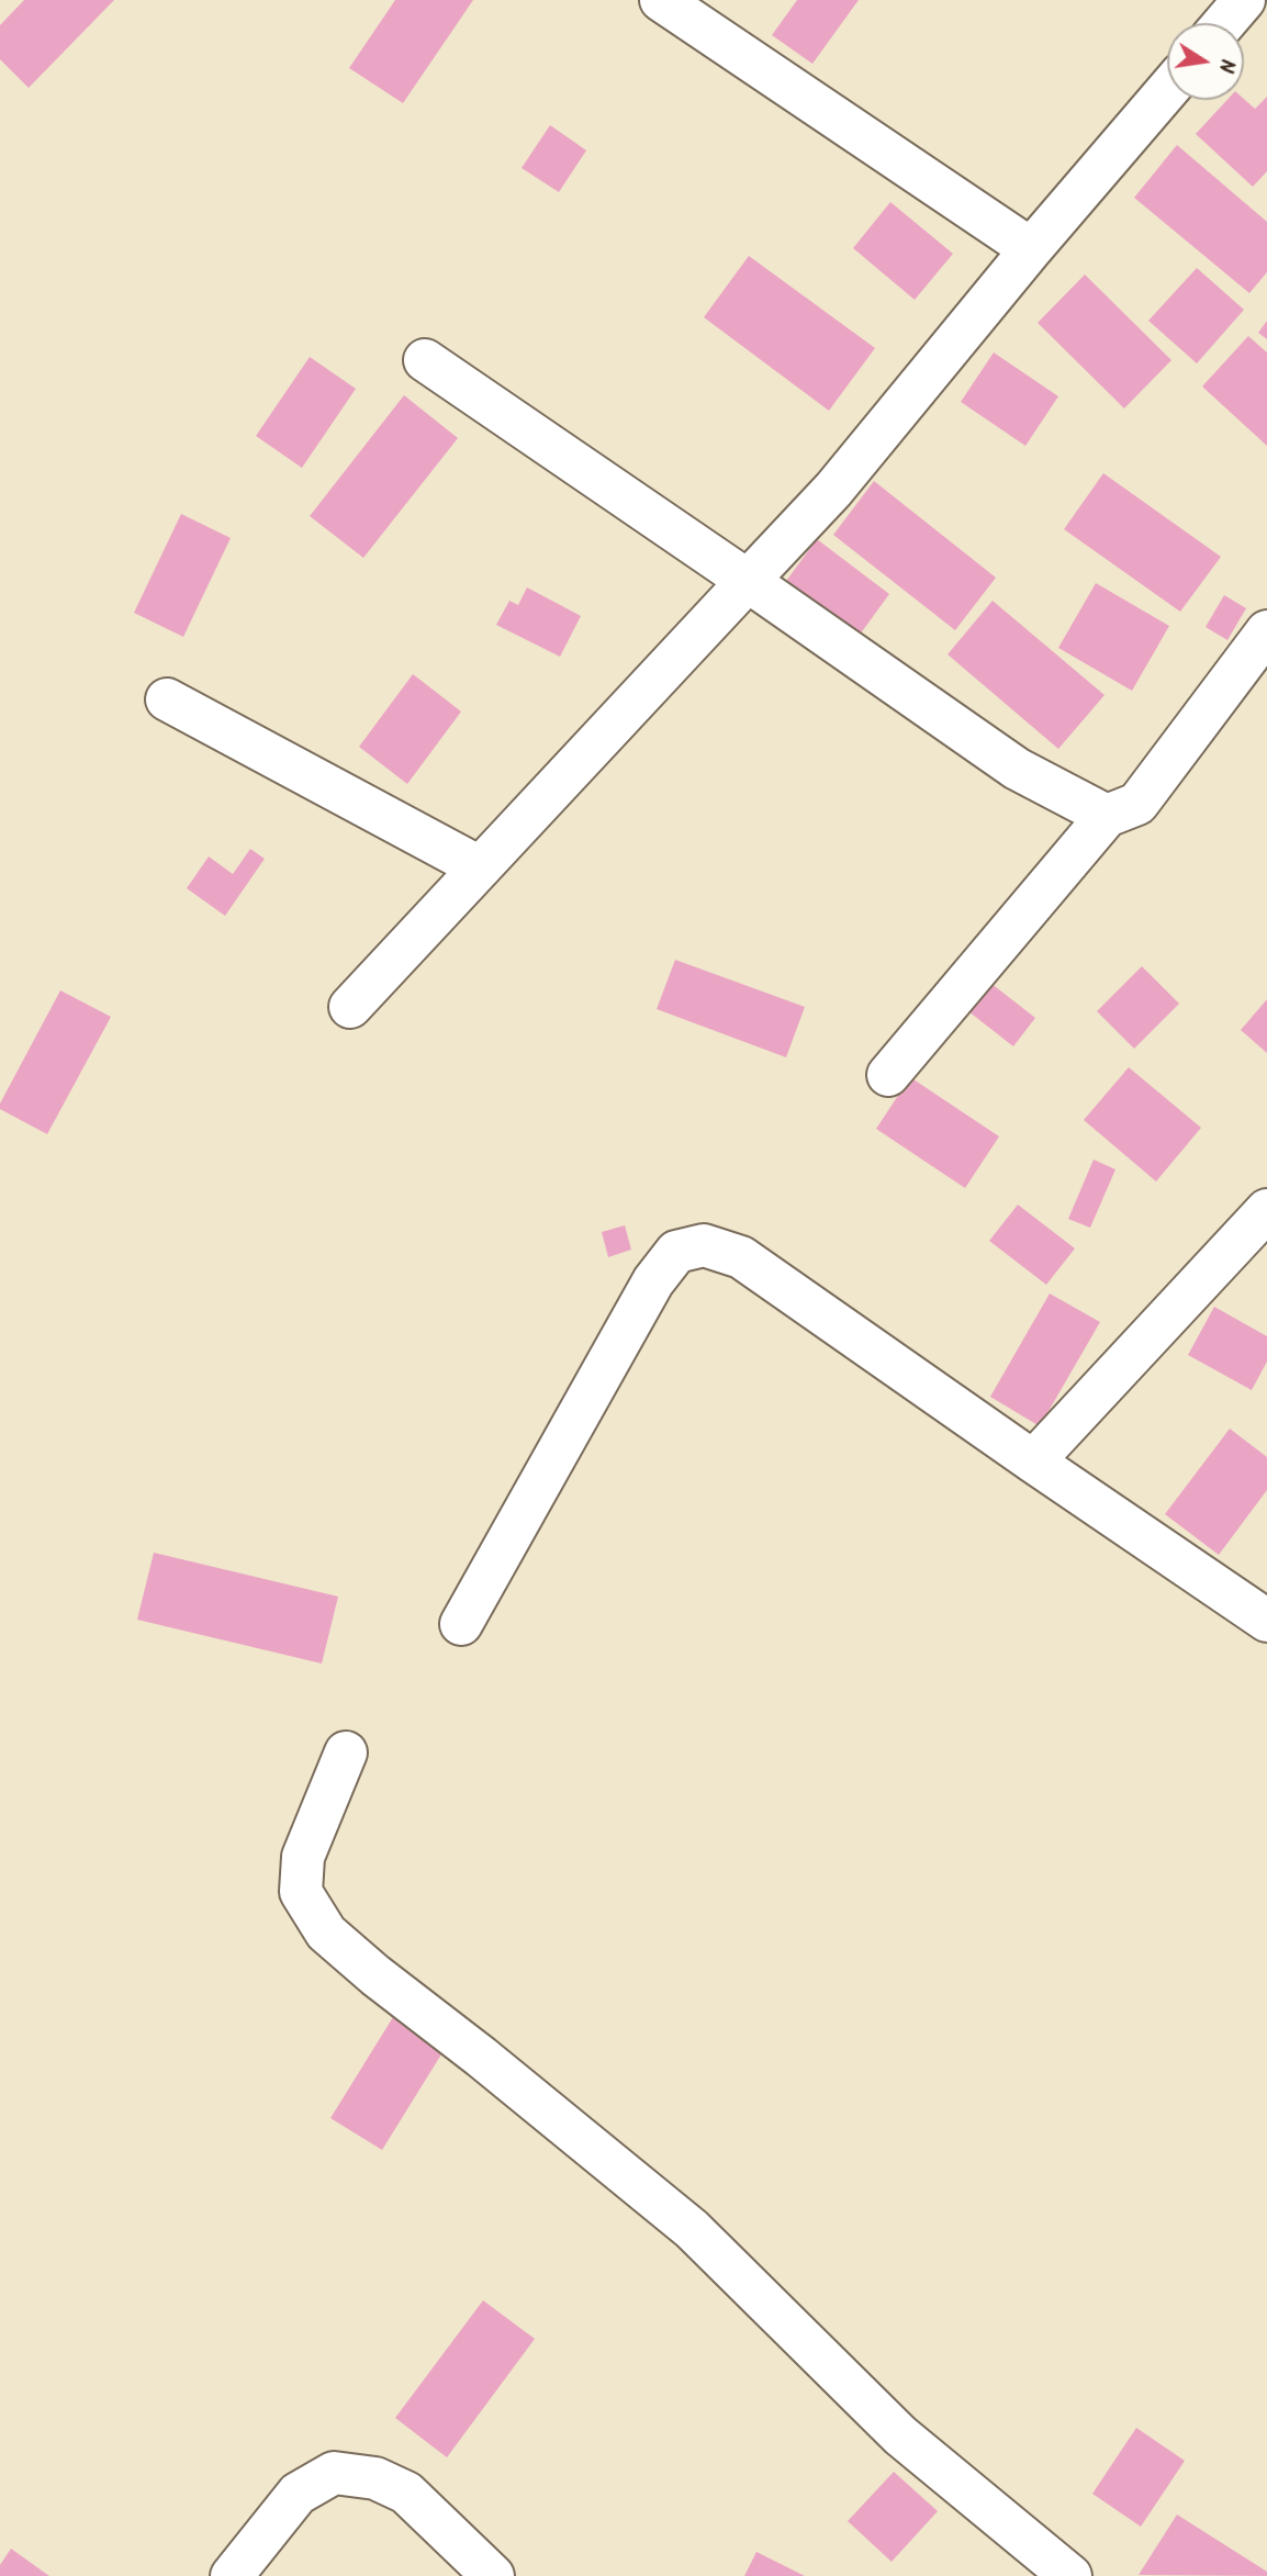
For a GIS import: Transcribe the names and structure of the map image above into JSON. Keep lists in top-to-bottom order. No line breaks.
{"north":"right"}
